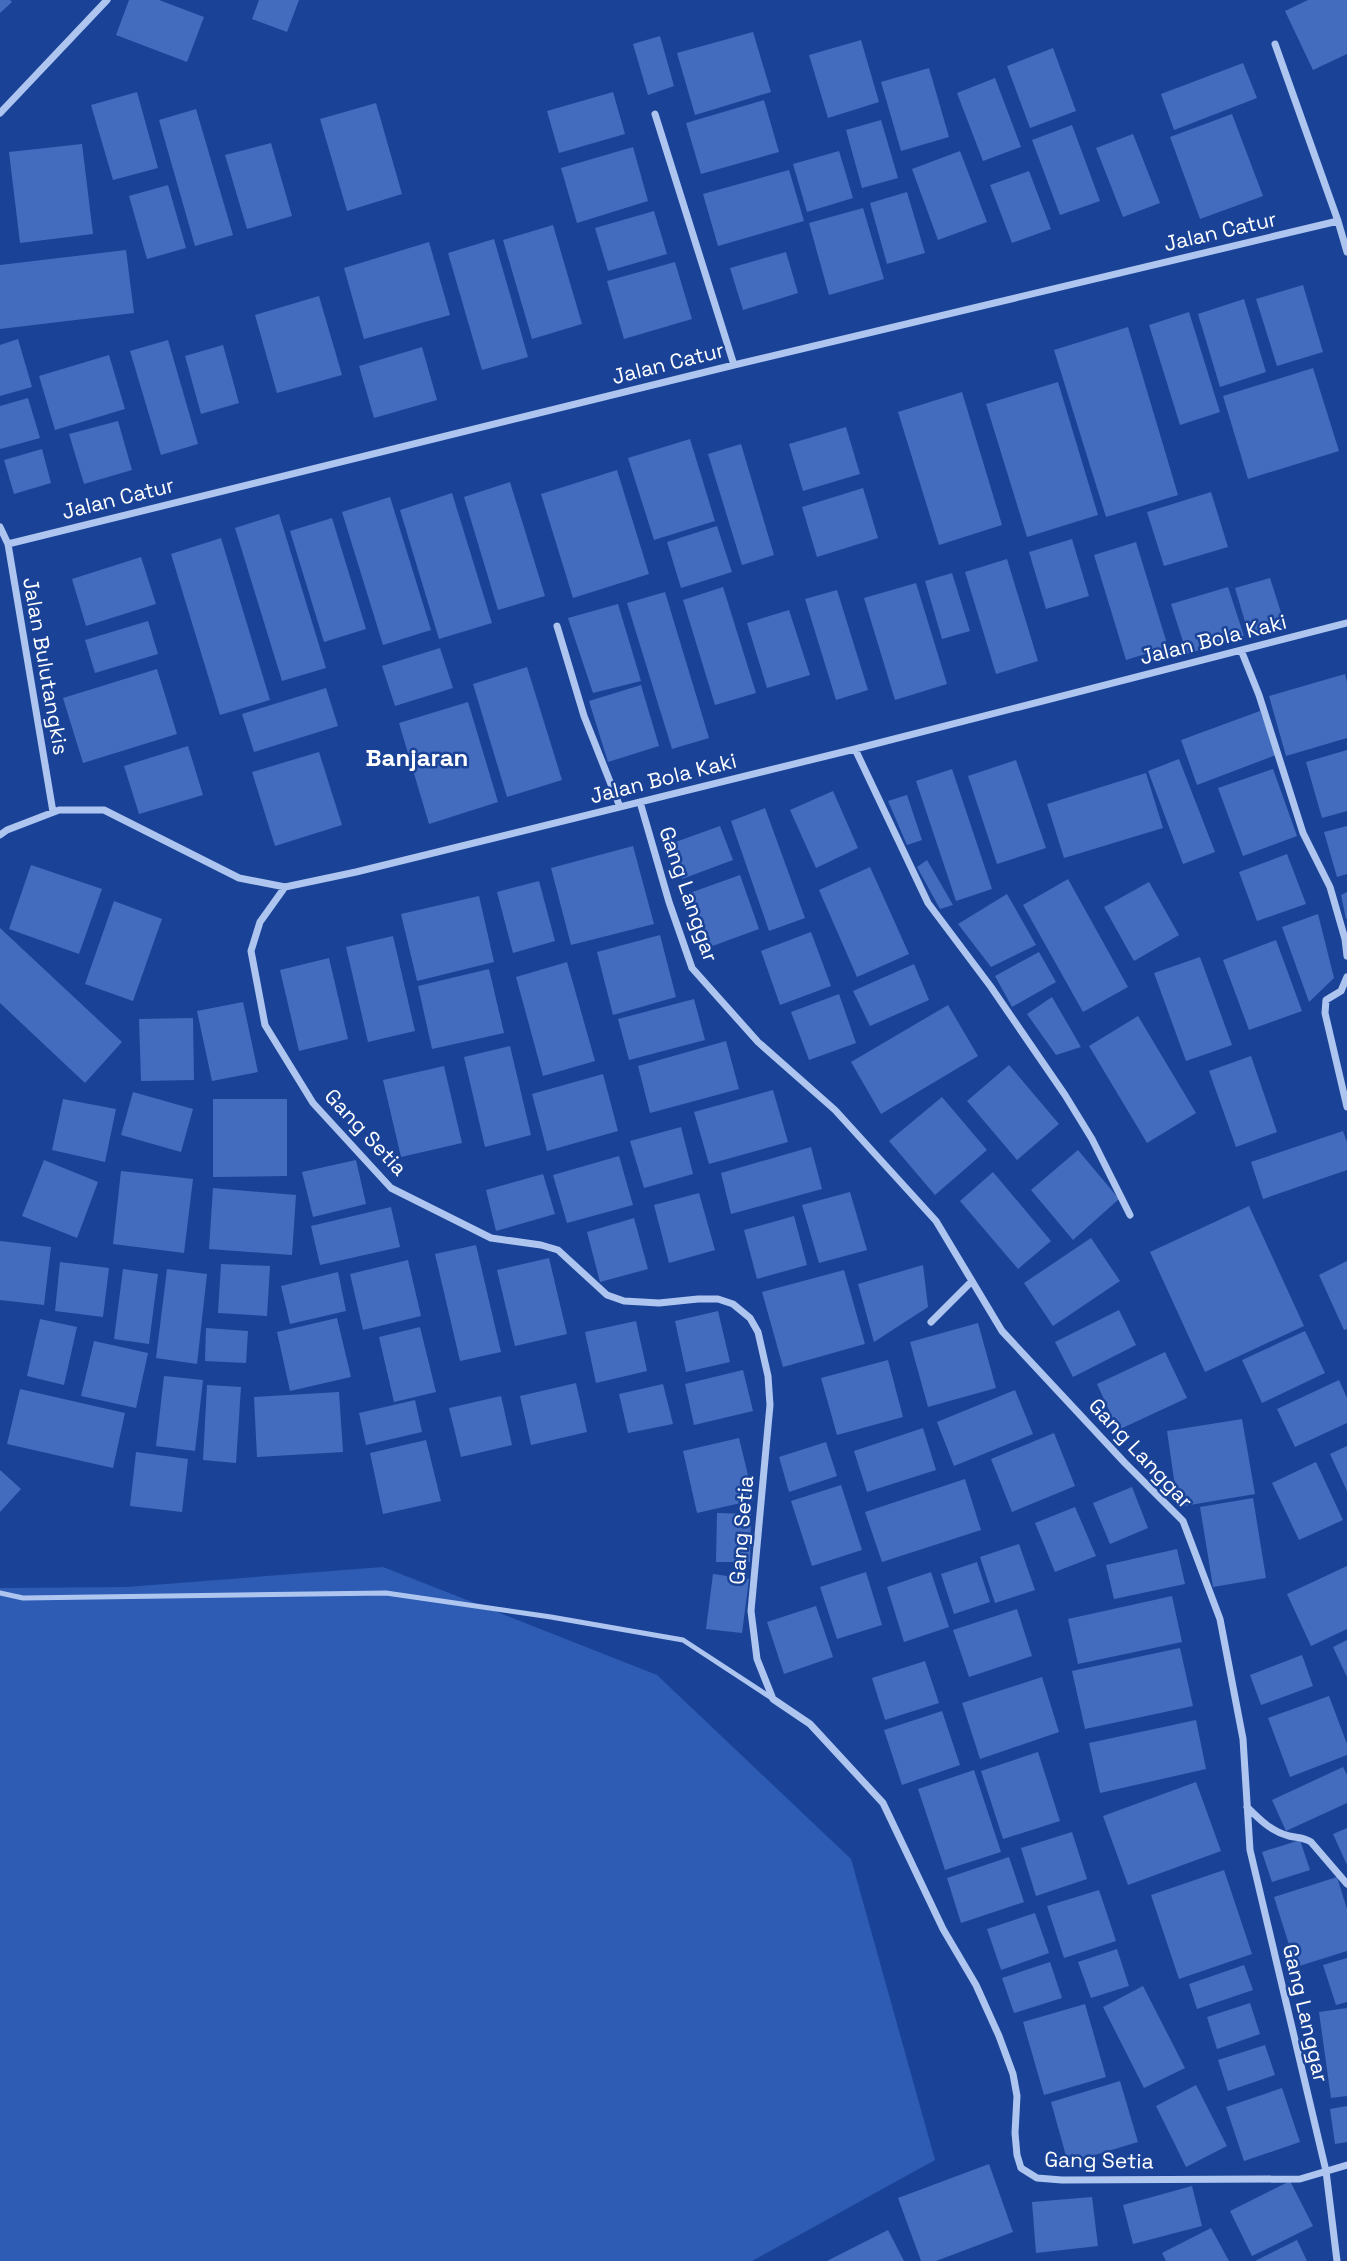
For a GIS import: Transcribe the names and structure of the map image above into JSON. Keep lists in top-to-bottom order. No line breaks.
{"streets":{"street":["Jalan Catur","Jalan Bola Kaki","Jalan Bulutangkis","Gang Langgar","Gang Setia"]},"crossings":[["Jalan Catur","Jalan Bulutangkis"],["Jalan Bola Kaki","Jalan Bulutangkis"],["Jalan Bola Kaki","Gang Langgar"],["Jalan Bola Kaki","Gang Setia"],["Gang Langgar","Gang Setia"]],"districts":["Banjaran"]}
